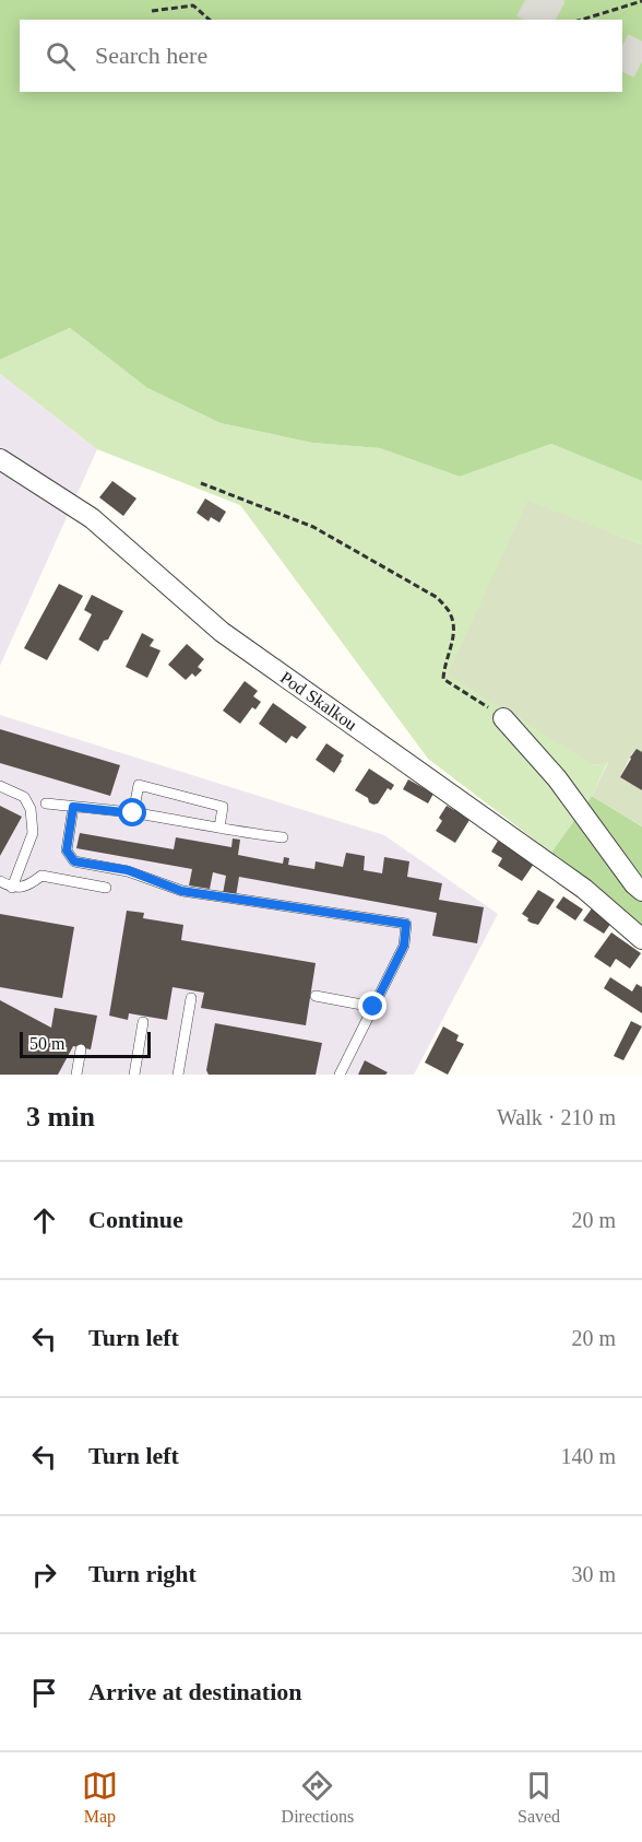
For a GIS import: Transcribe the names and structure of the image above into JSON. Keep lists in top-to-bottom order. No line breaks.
{"streets":{"street":["Pod Skalkou"]},"scale_bar":"50 m","page":{"search":"Search here","scale":"50 m","heading":["3 min","Walk · 210 m"],"list":[["Continue","20 m"],["Turn left","20 m"],["Turn left","140 m"],["Turn right","30 m"],"Arrive at destination"],"nav":["Map","Directions","Saved"]}}
